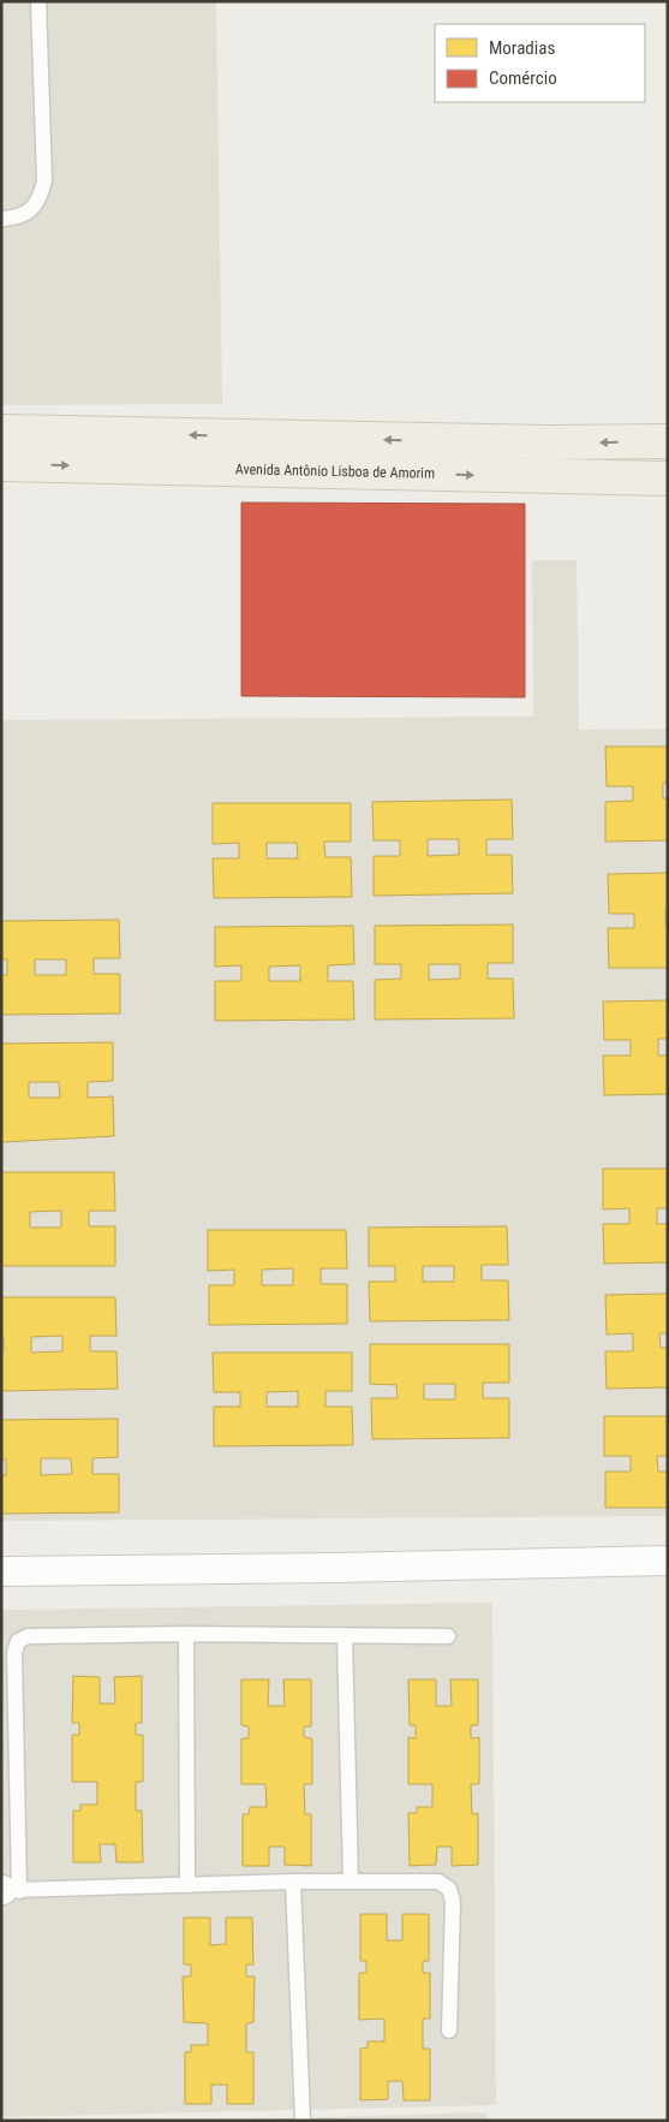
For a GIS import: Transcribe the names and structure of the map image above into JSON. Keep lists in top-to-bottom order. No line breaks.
{"streets":{"main road":["Avenida Antônio Lisboa de Amorim"]},"legend":["Moradias","Comércio"]}
